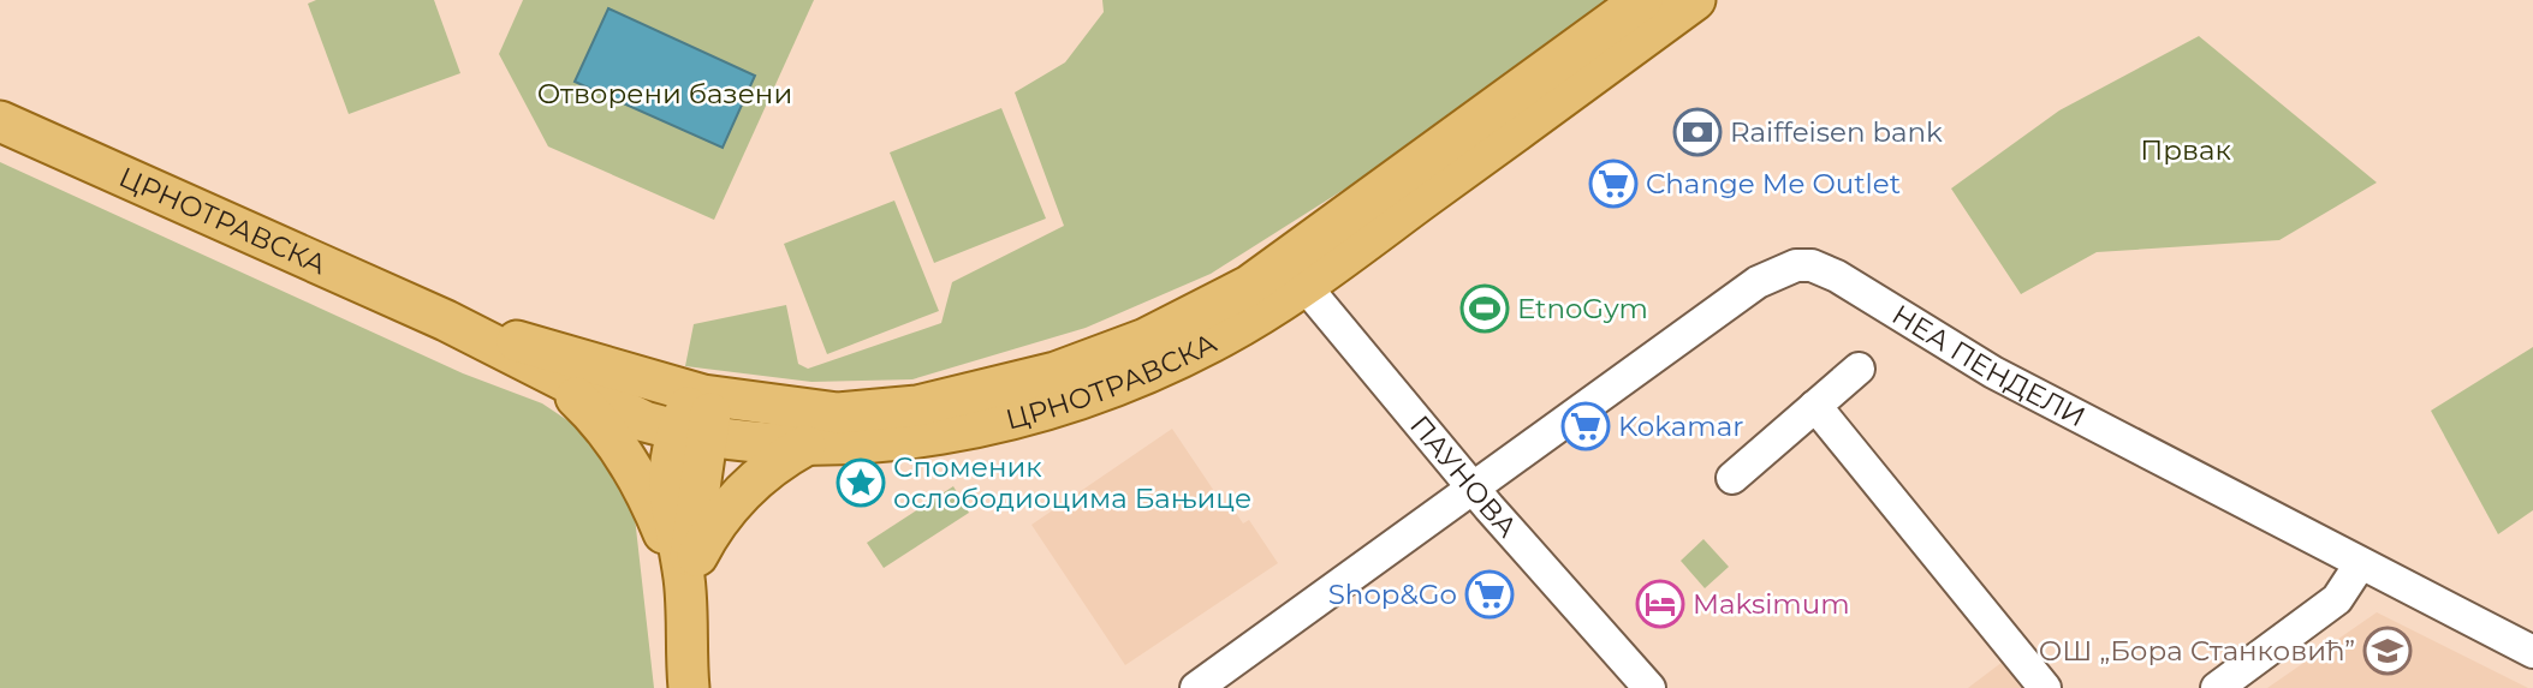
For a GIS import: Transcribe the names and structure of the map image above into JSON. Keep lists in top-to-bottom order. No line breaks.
{"streets":{"main road":["ЦРНОТРАВСКА"],"street":["НЕА ПЕНДЕЛИ","ПАУНОВА"]},"crossings":[["ЦРНОТРАВСКА","ПАУНОВА"],["НЕА ПЕНДЕЛИ","ПАУНОВА"]],"parks":["Отворени базени","Првак"],"places":{"bank":["Raiffeisen bank"],"supermarket":["Change Me Outlet","Kokamar","Shop&Go"],"sports":["EtnoGym"],"place":["Споменик ослободиоцима Бањице"],"hotel":["Maksimum"],"school or university":["ОШ „Бора Станковић”"]}}
